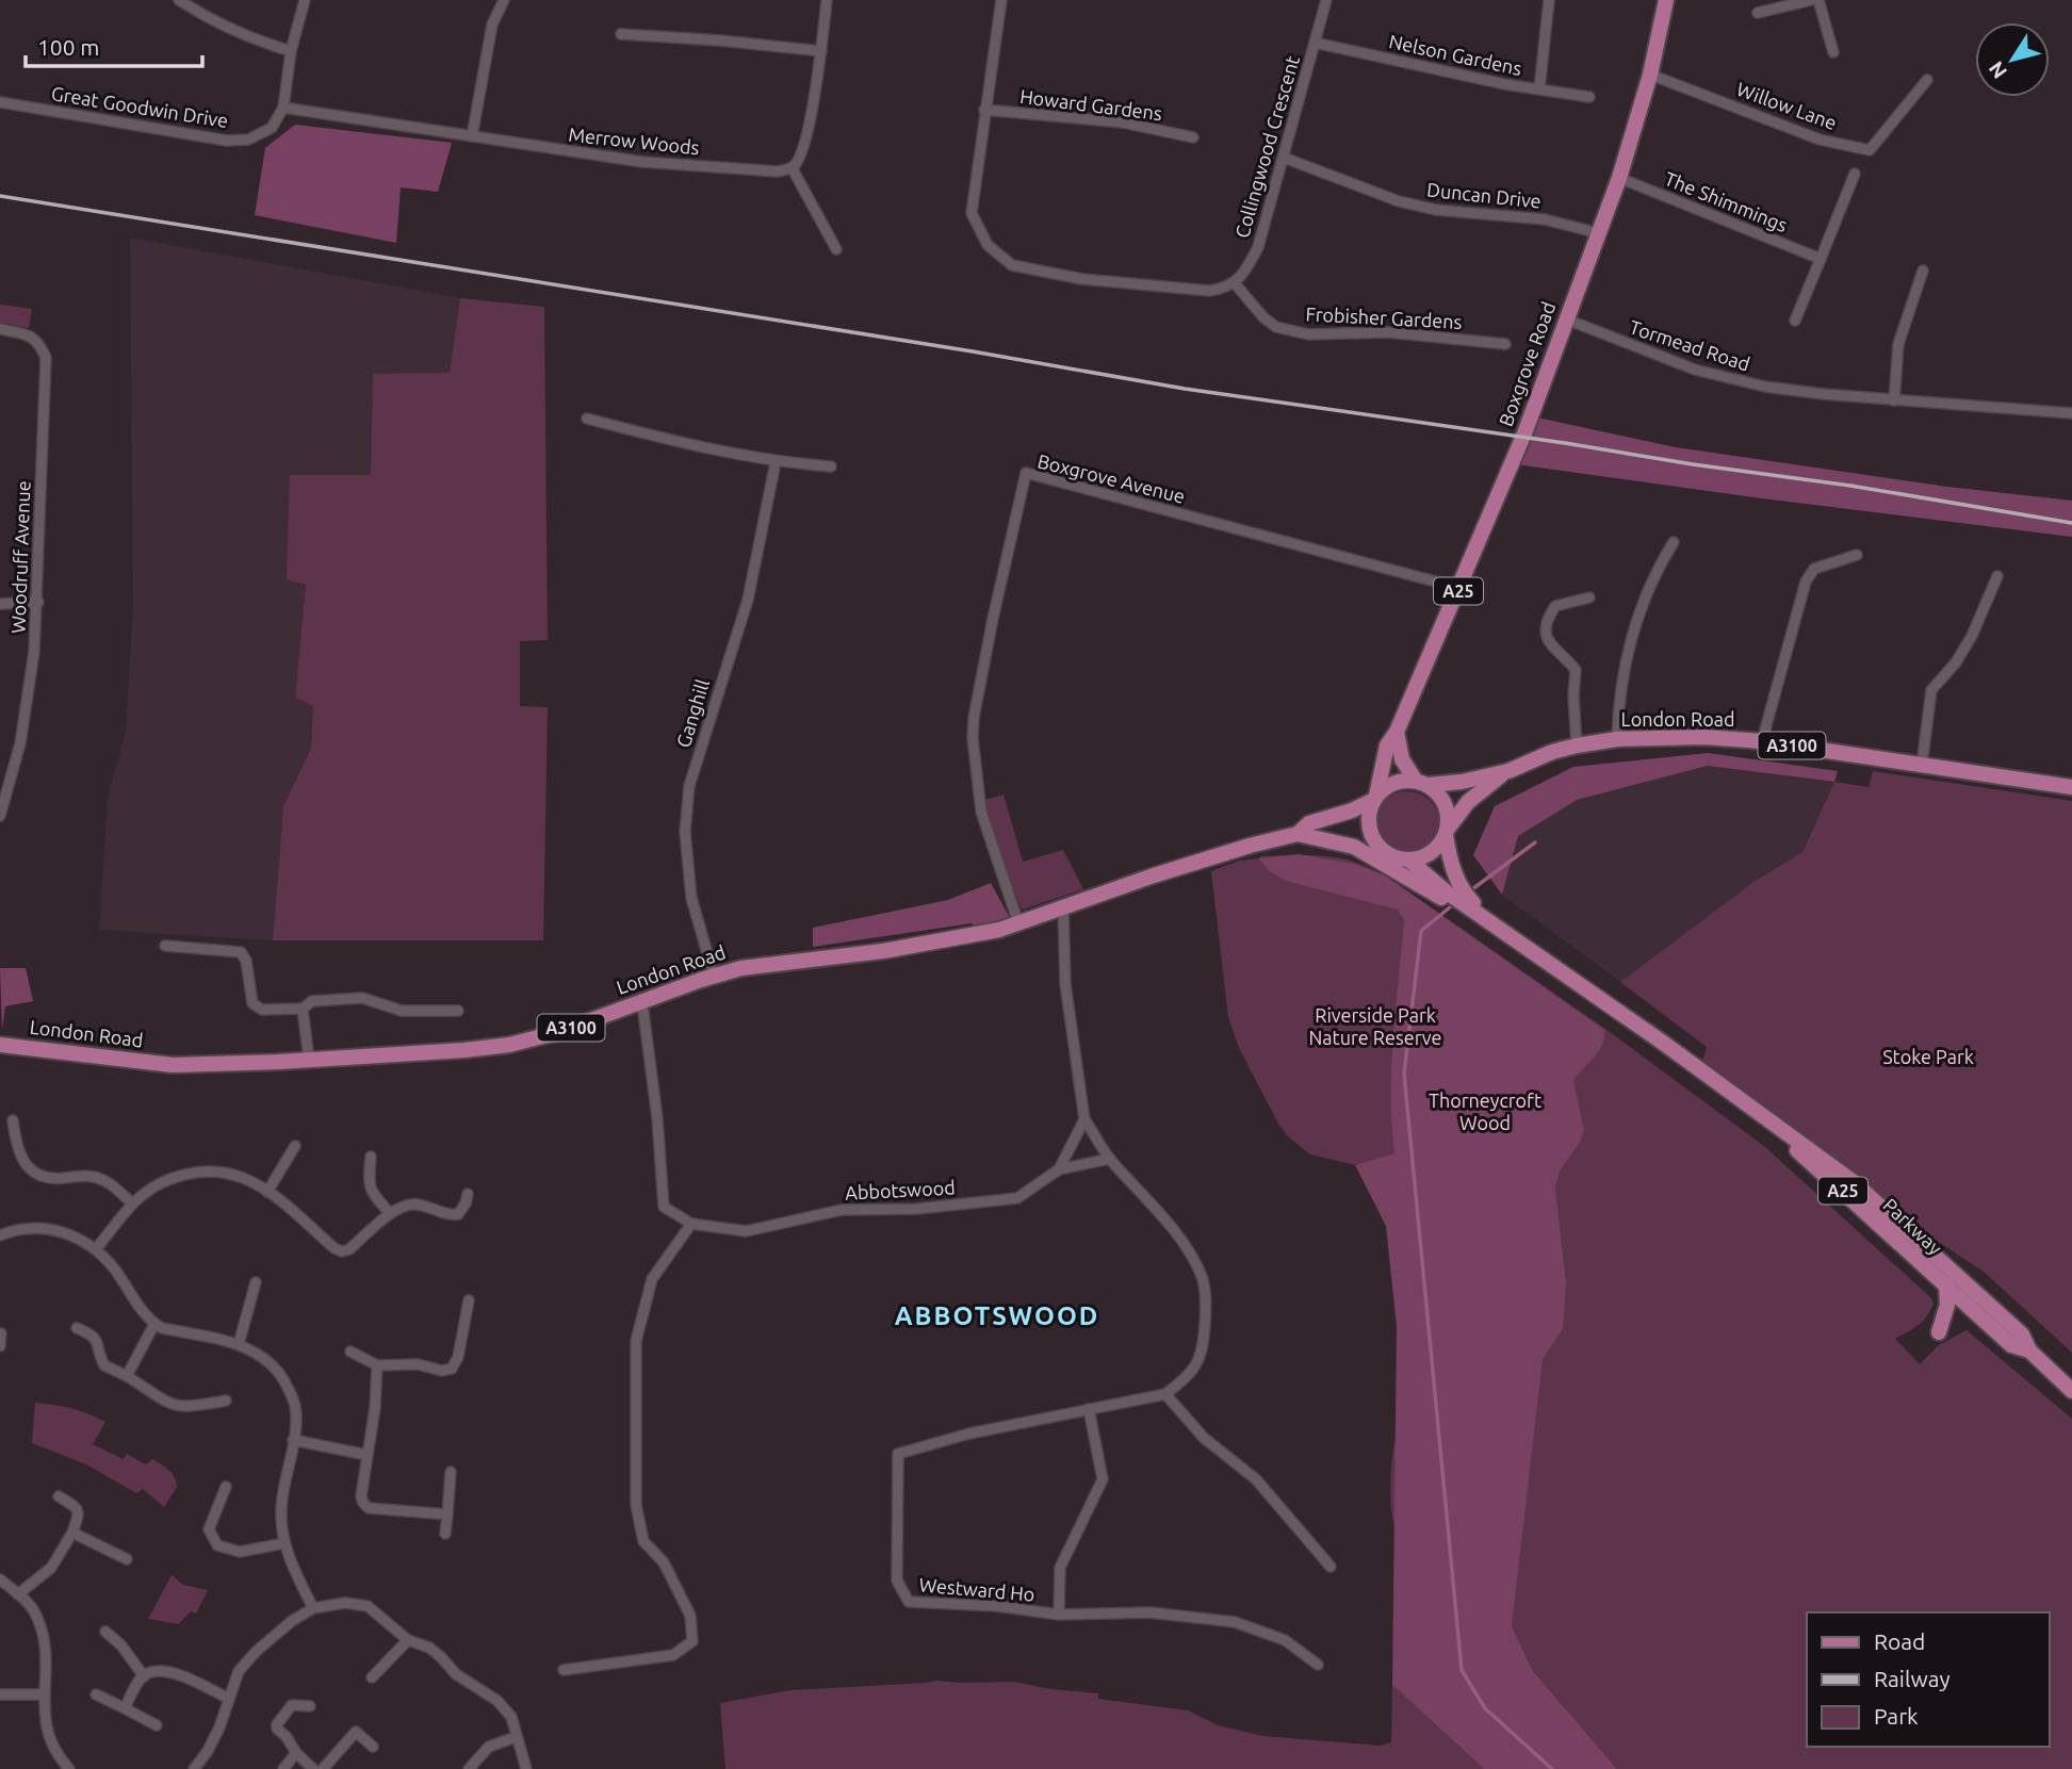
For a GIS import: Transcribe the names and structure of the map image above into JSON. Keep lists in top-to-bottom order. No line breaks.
{"streets":{"main road":["Boxgrove Road","A25","London Road","A3100","Parkway"],"street":["Nelson Gardens","Howard Gardens","Willow Lane","Great Goodwin Drive","Merrow Woods","Collingwood Crescent","Duncan Drive","The Shimmings","Frobisher Gardens","Tormead Road","Boxgrove Avenue","Woodruff Avenue","Ganghill","Abbotswood","Westward Ho"]},"crossings":[["Nelson Gardens","Collingwood Crescent"],["Willow Lane","Boxgrove Road"],["Great Goodwin Drive","Merrow Woods"],["Collingwood Crescent","Duncan Drive"],["Collingwood Crescent","Frobisher Gardens"],["Duncan Drive","Boxgrove Road"],["The Shimmings","Boxgrove Road"],["Tormead Road","Boxgrove Road"],["Boxgrove Road","Boxgrove Avenue"],["Boxgrove Road","A25"],["Boxgrove Avenue","London Road"],["A25","London Road"],["A25","A3100"],["A25","Parkway"],["Ganghill","London Road"],["London Road","A3100"],["A3100","Parkway"]],"districts":["ABBOTSWOOD"],"parks":["Riverside Park Nature Reserve","Stoke Park","Thorneycroft Wood"],"legend":["Road","Railway","Park"],"scale_bar":"100 m","north":"bottom left"}
